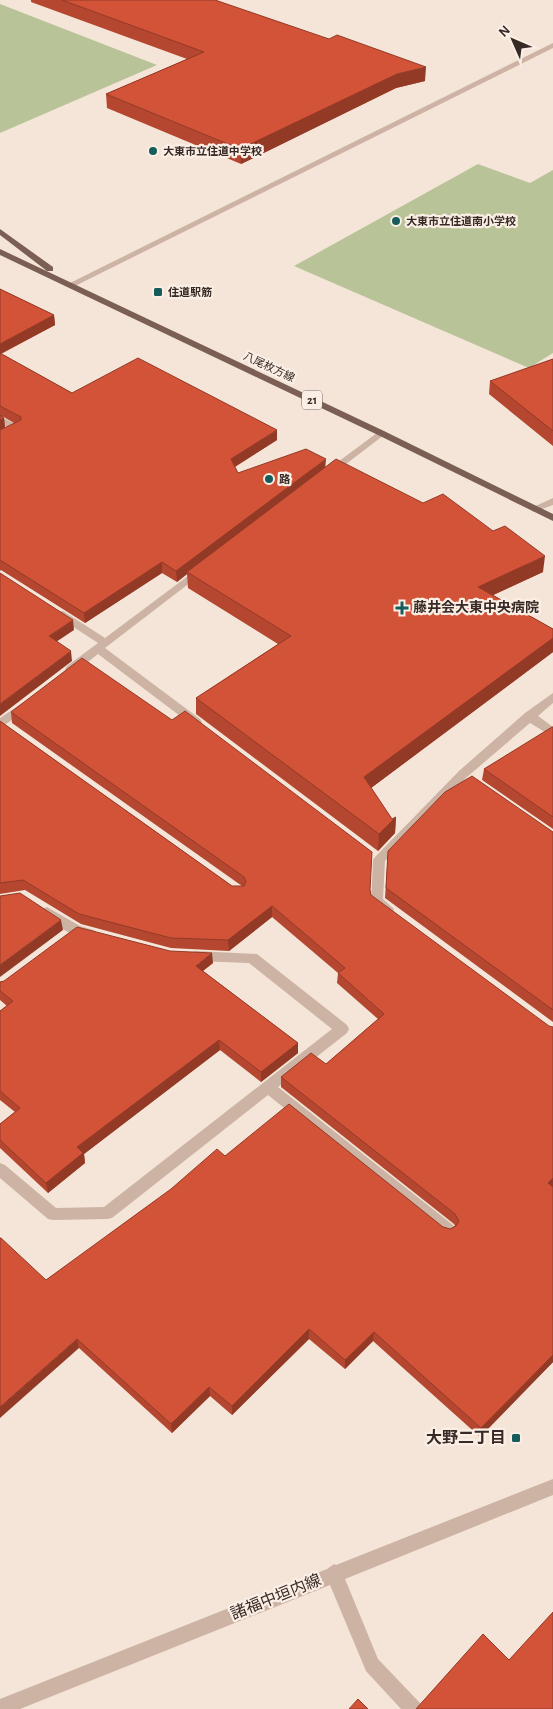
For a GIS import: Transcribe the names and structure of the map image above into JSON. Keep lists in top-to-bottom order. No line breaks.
{"streets":{"main road":["八尾枚方線","21"],"street":["諸福中垣内線"]},"places":{"other":["大東市立住道中学校","大東市立住道南小学校","路"],"transit":["住道駅筋","大野二丁目"],"health":["藤井会大東中央病院"]},"north":"top left"}
